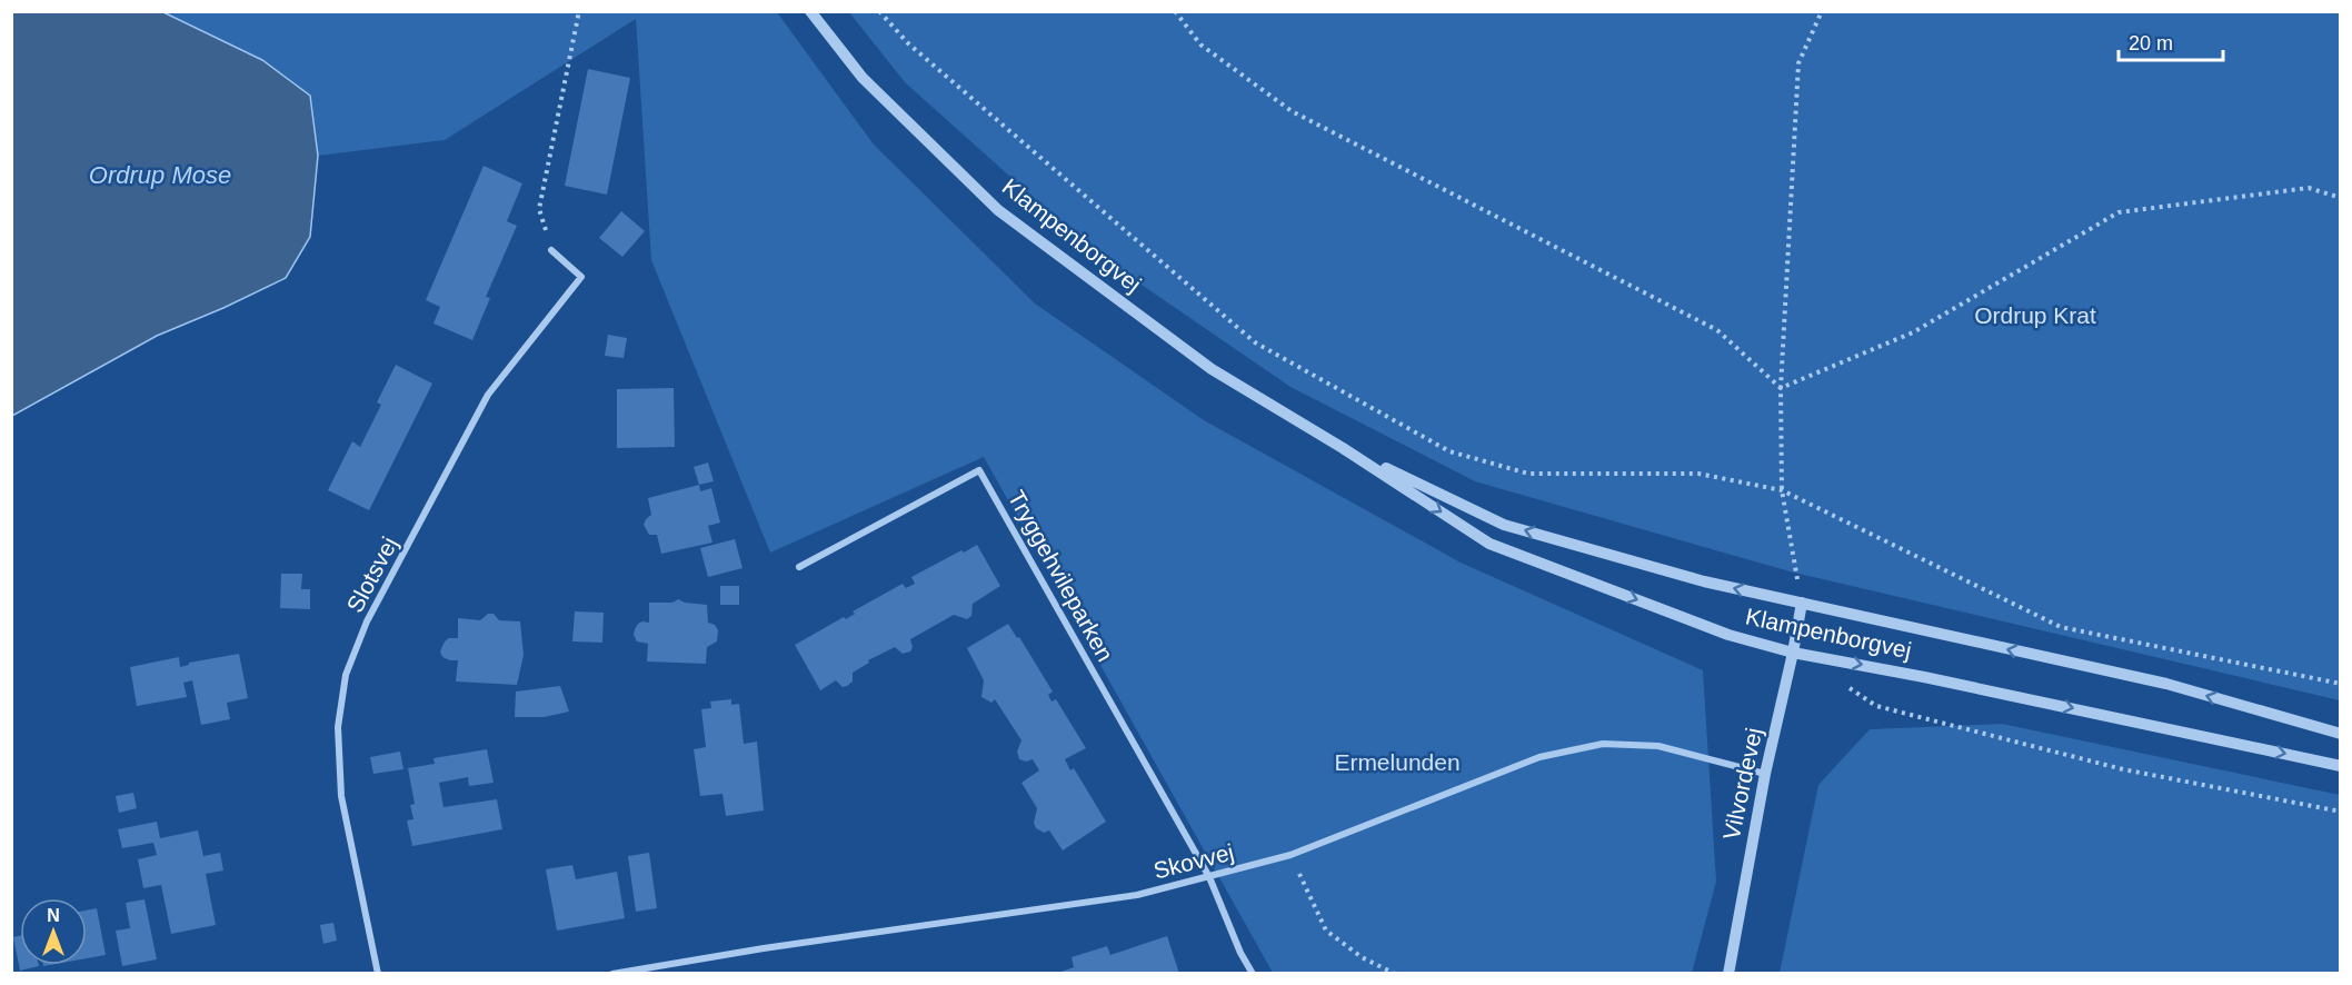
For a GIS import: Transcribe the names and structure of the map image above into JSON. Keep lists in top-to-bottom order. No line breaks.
{"streets":{"street":["Klampenborgvej","Slotsvej","Tryggehvileparken","Vilvordevej","Skovvej"]},"crossings":[["Klampenborgvej","Vilvordevej"],["Tryggehvileparken","Skovvej"],["Vilvordevej","Skovvej"]],"water":["Ordrup Mose"],"parks":["Ordrup Krat","Ermelunden"],"scale_bar":"20 m","north":"top"}
